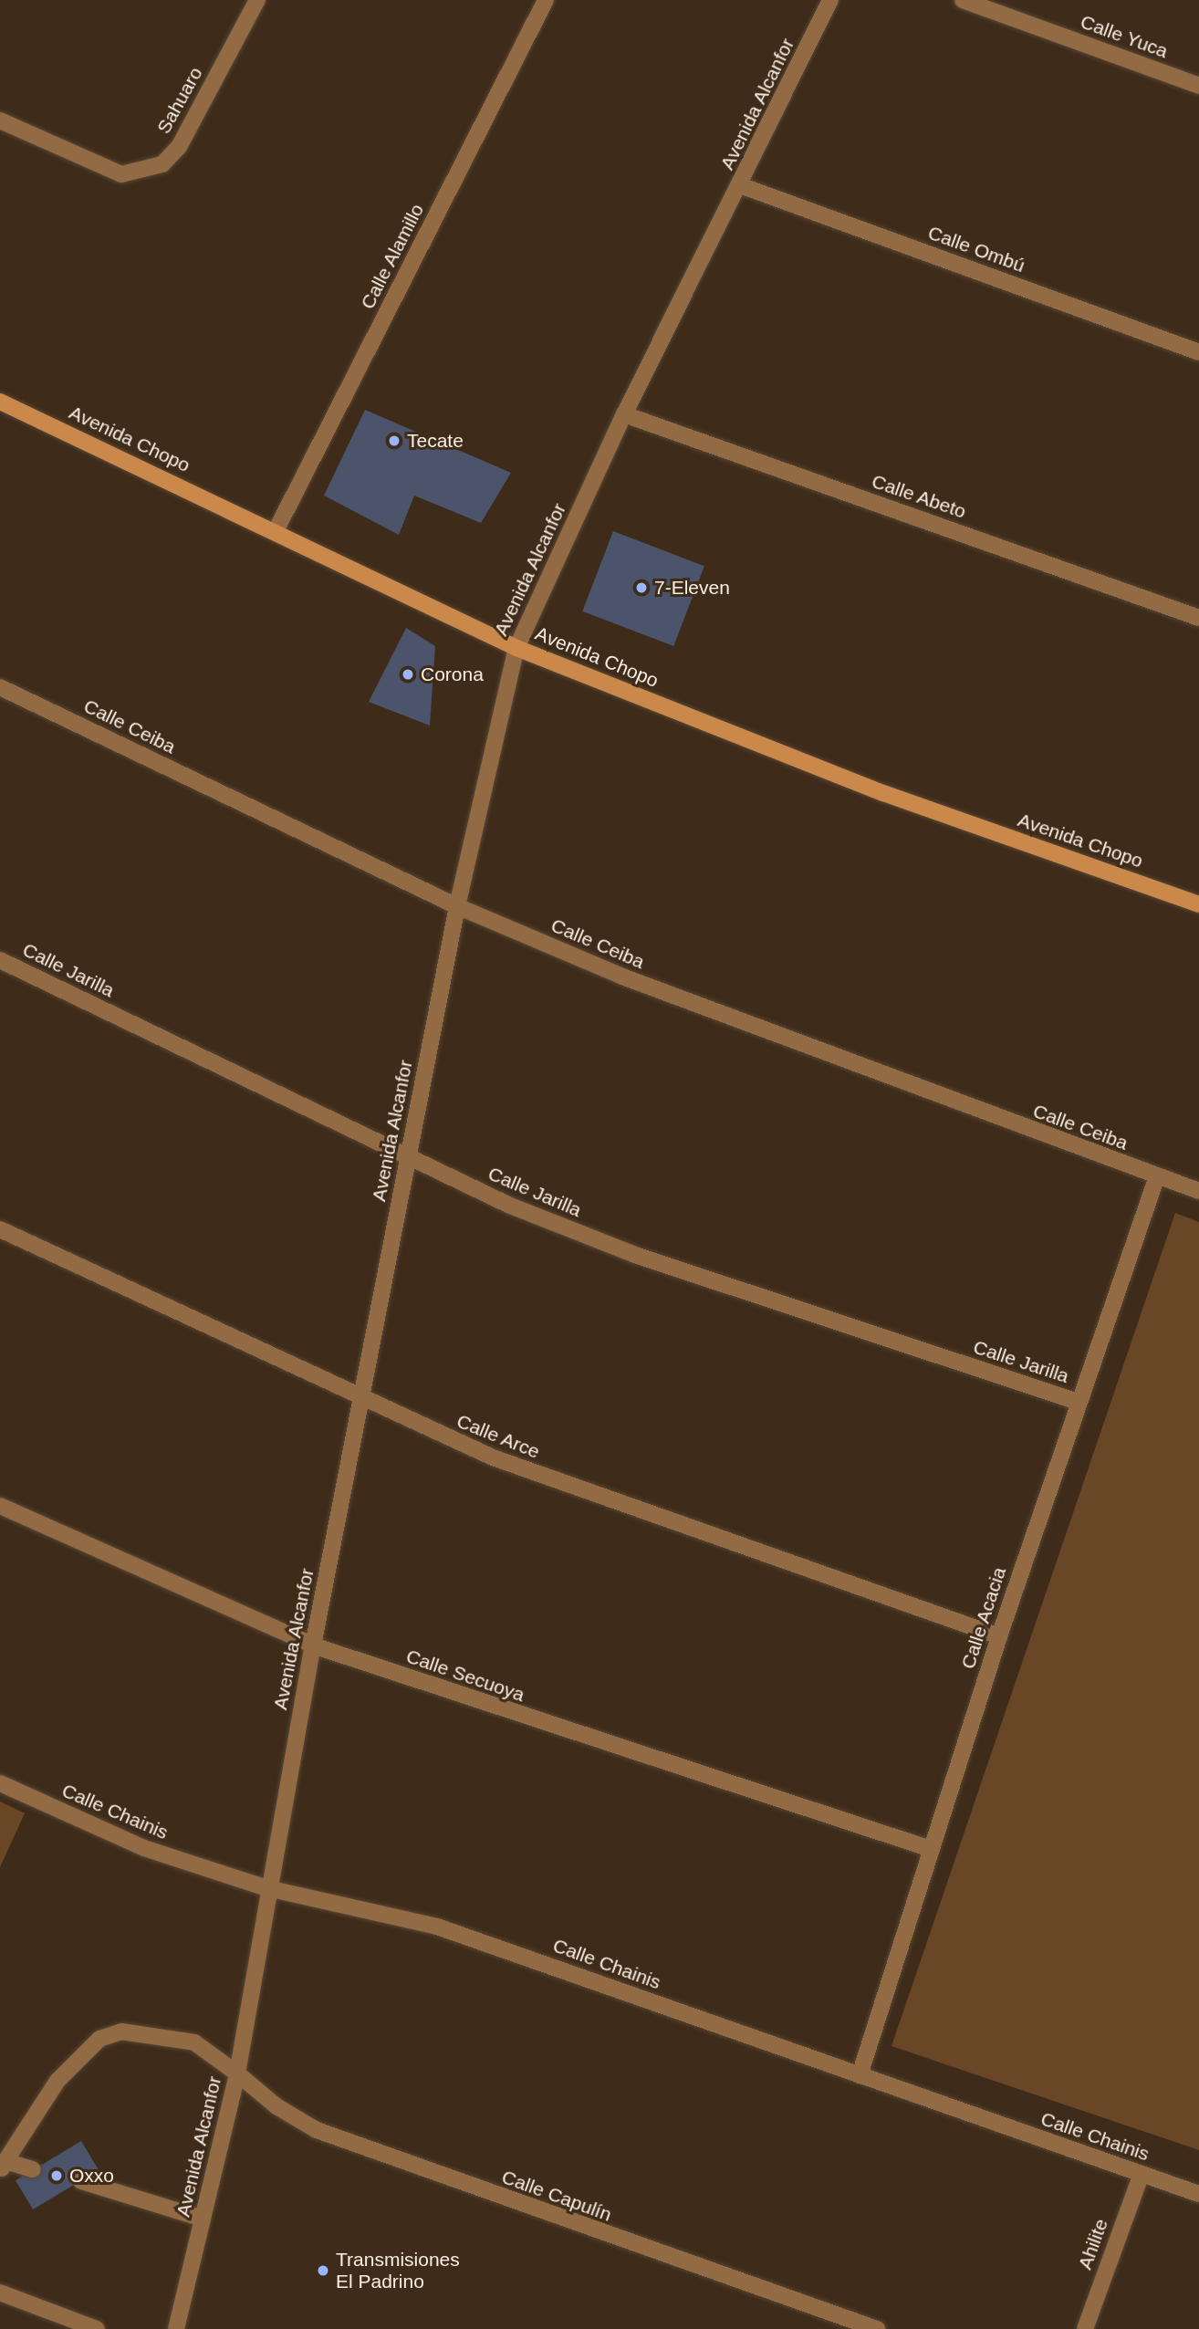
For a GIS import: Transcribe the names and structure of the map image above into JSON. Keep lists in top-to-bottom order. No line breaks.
{"streets":{"street":["Calle Yuca","Sahuaro","Avenida Alcanfor","Calle Ombú","Calle Alamillo","Avenida Chopo","Calle Abeto","Calle Ceiba","Calle Jarilla","Calle Arce","Calle Acacia","Calle Secuoya","Calle Chainis","Calle Capulín","Ahilite"]},"crossings":[["Avenida Alcanfor","Calle Ombú"],["Avenida Alcanfor","Avenida Chopo"],["Avenida Alcanfor","Calle Abeto"],["Avenida Alcanfor","Calle Ceiba"],["Avenida Alcanfor","Calle Jarilla"],["Avenida Alcanfor","Calle Arce"],["Avenida Alcanfor","Calle Secuoya"],["Avenida Alcanfor","Calle Chainis"],["Avenida Alcanfor","Calle Capulín"],["Calle Alamillo","Avenida Chopo"],["Calle Ceiba","Calle Acacia"],["Calle Jarilla","Calle Acacia"],["Calle Arce","Calle Acacia"],["Calle Acacia","Calle Secuoya"],["Calle Acacia","Calle Chainis"],["Calle Chainis","Ahilite"]],"places":["Tecate","7-Eleven","Corona","Oxxo","Transmisiones El Padrino"]}
